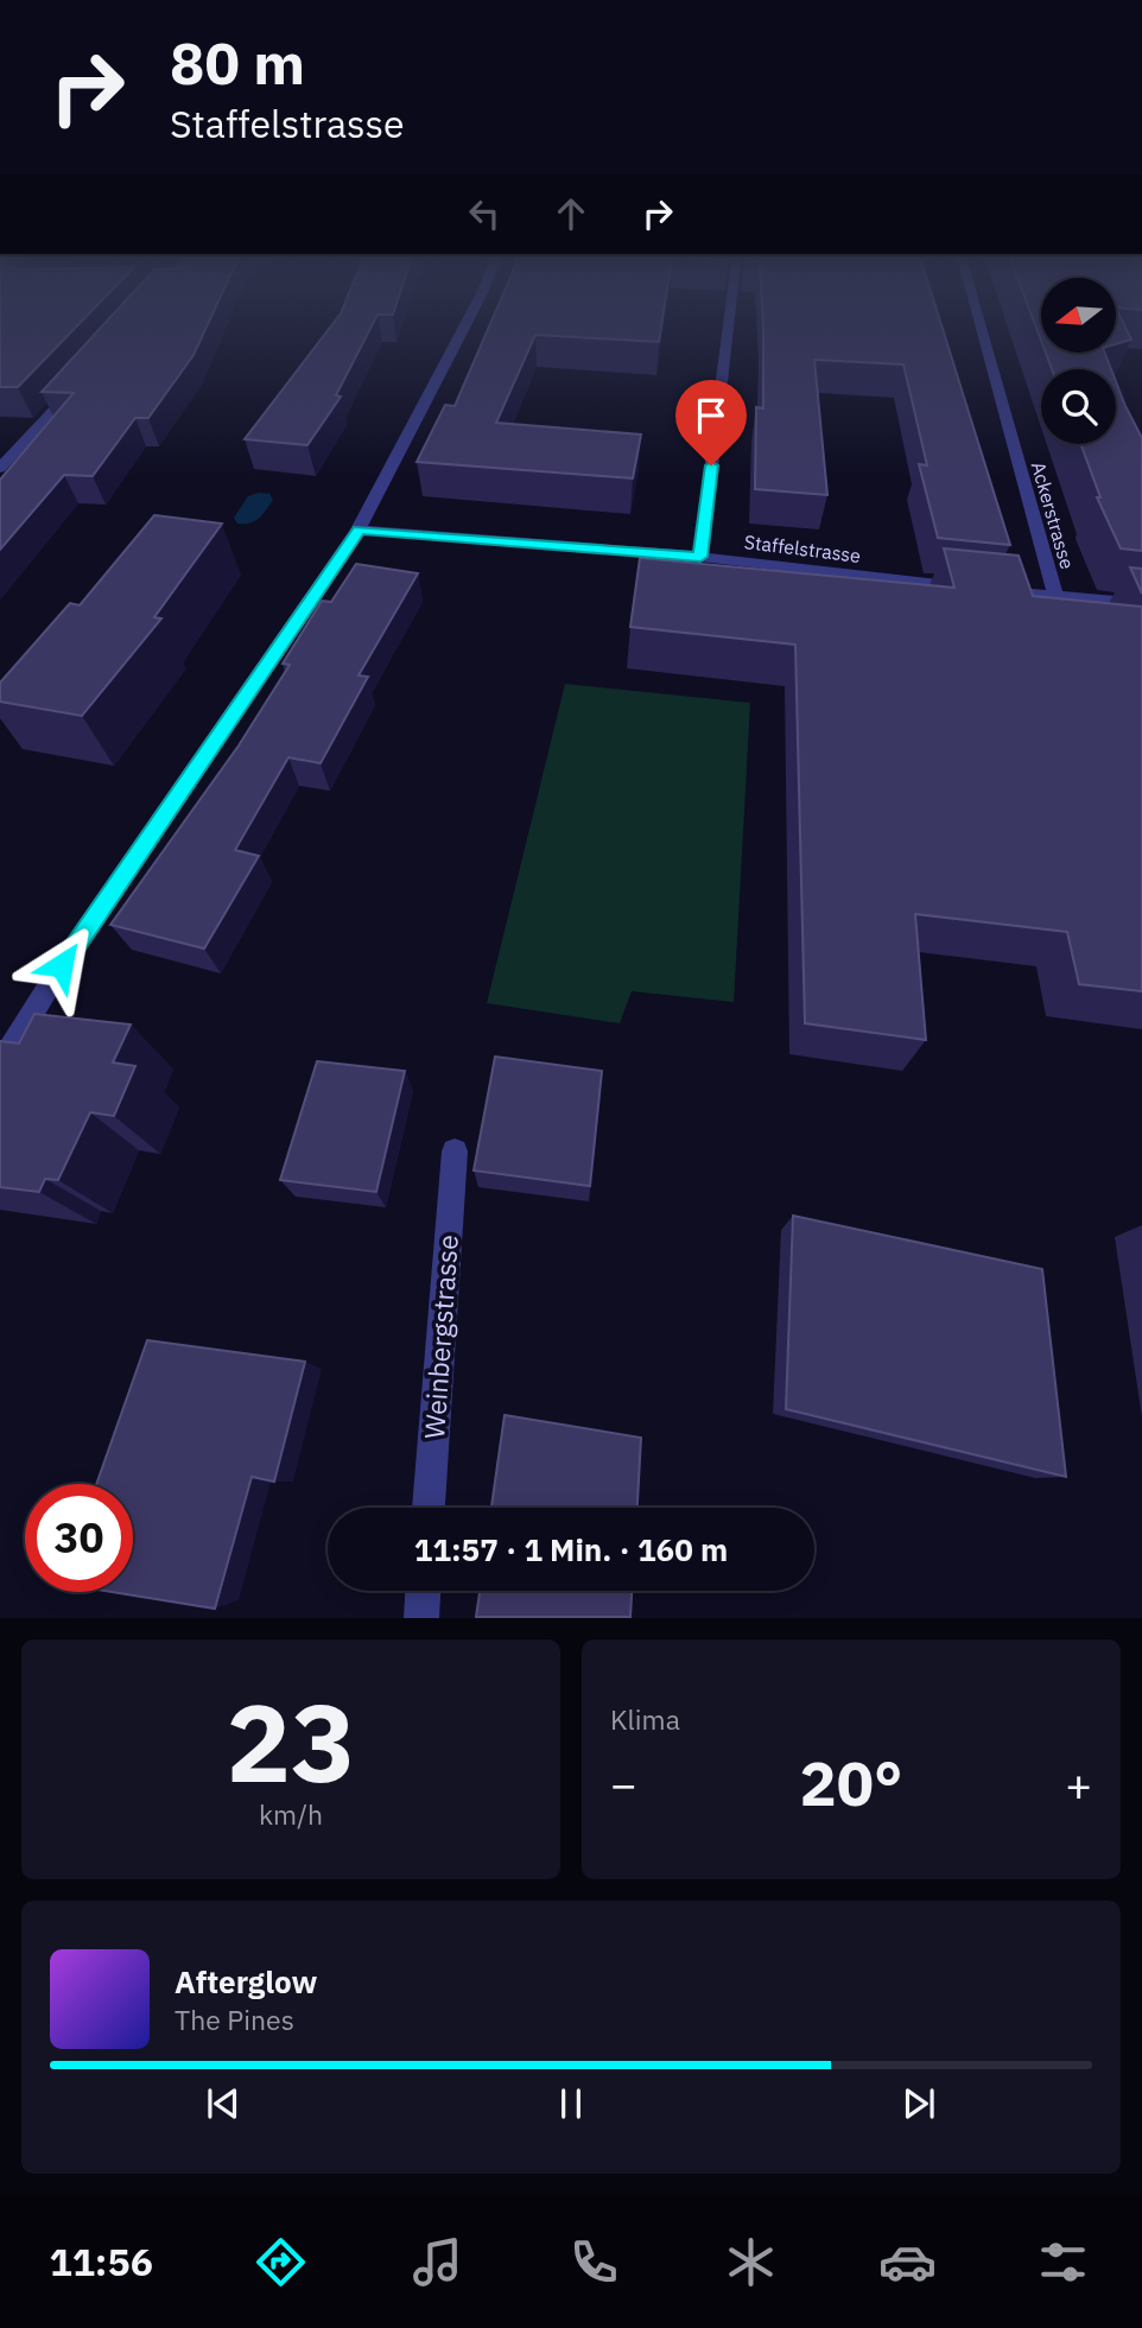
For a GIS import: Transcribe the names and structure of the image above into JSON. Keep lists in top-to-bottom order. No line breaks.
{"streets":{"street":["Ackerstrasse","Staffelstrasse","Weinbergstrasse"]},"crossings":[["Ackerstrasse","Staffelstrasse"]],"north":"left","page":{"turn":["80 m","Staffelstrasse"],"limit":"30","trip":"11:57 · 1 Min. · 160 m","tile":[["23","km/h"],"Klima"],"heat":["−","20°","+"],"song":["Afterglow","The Pines"],"tabs":"11:56"}}
